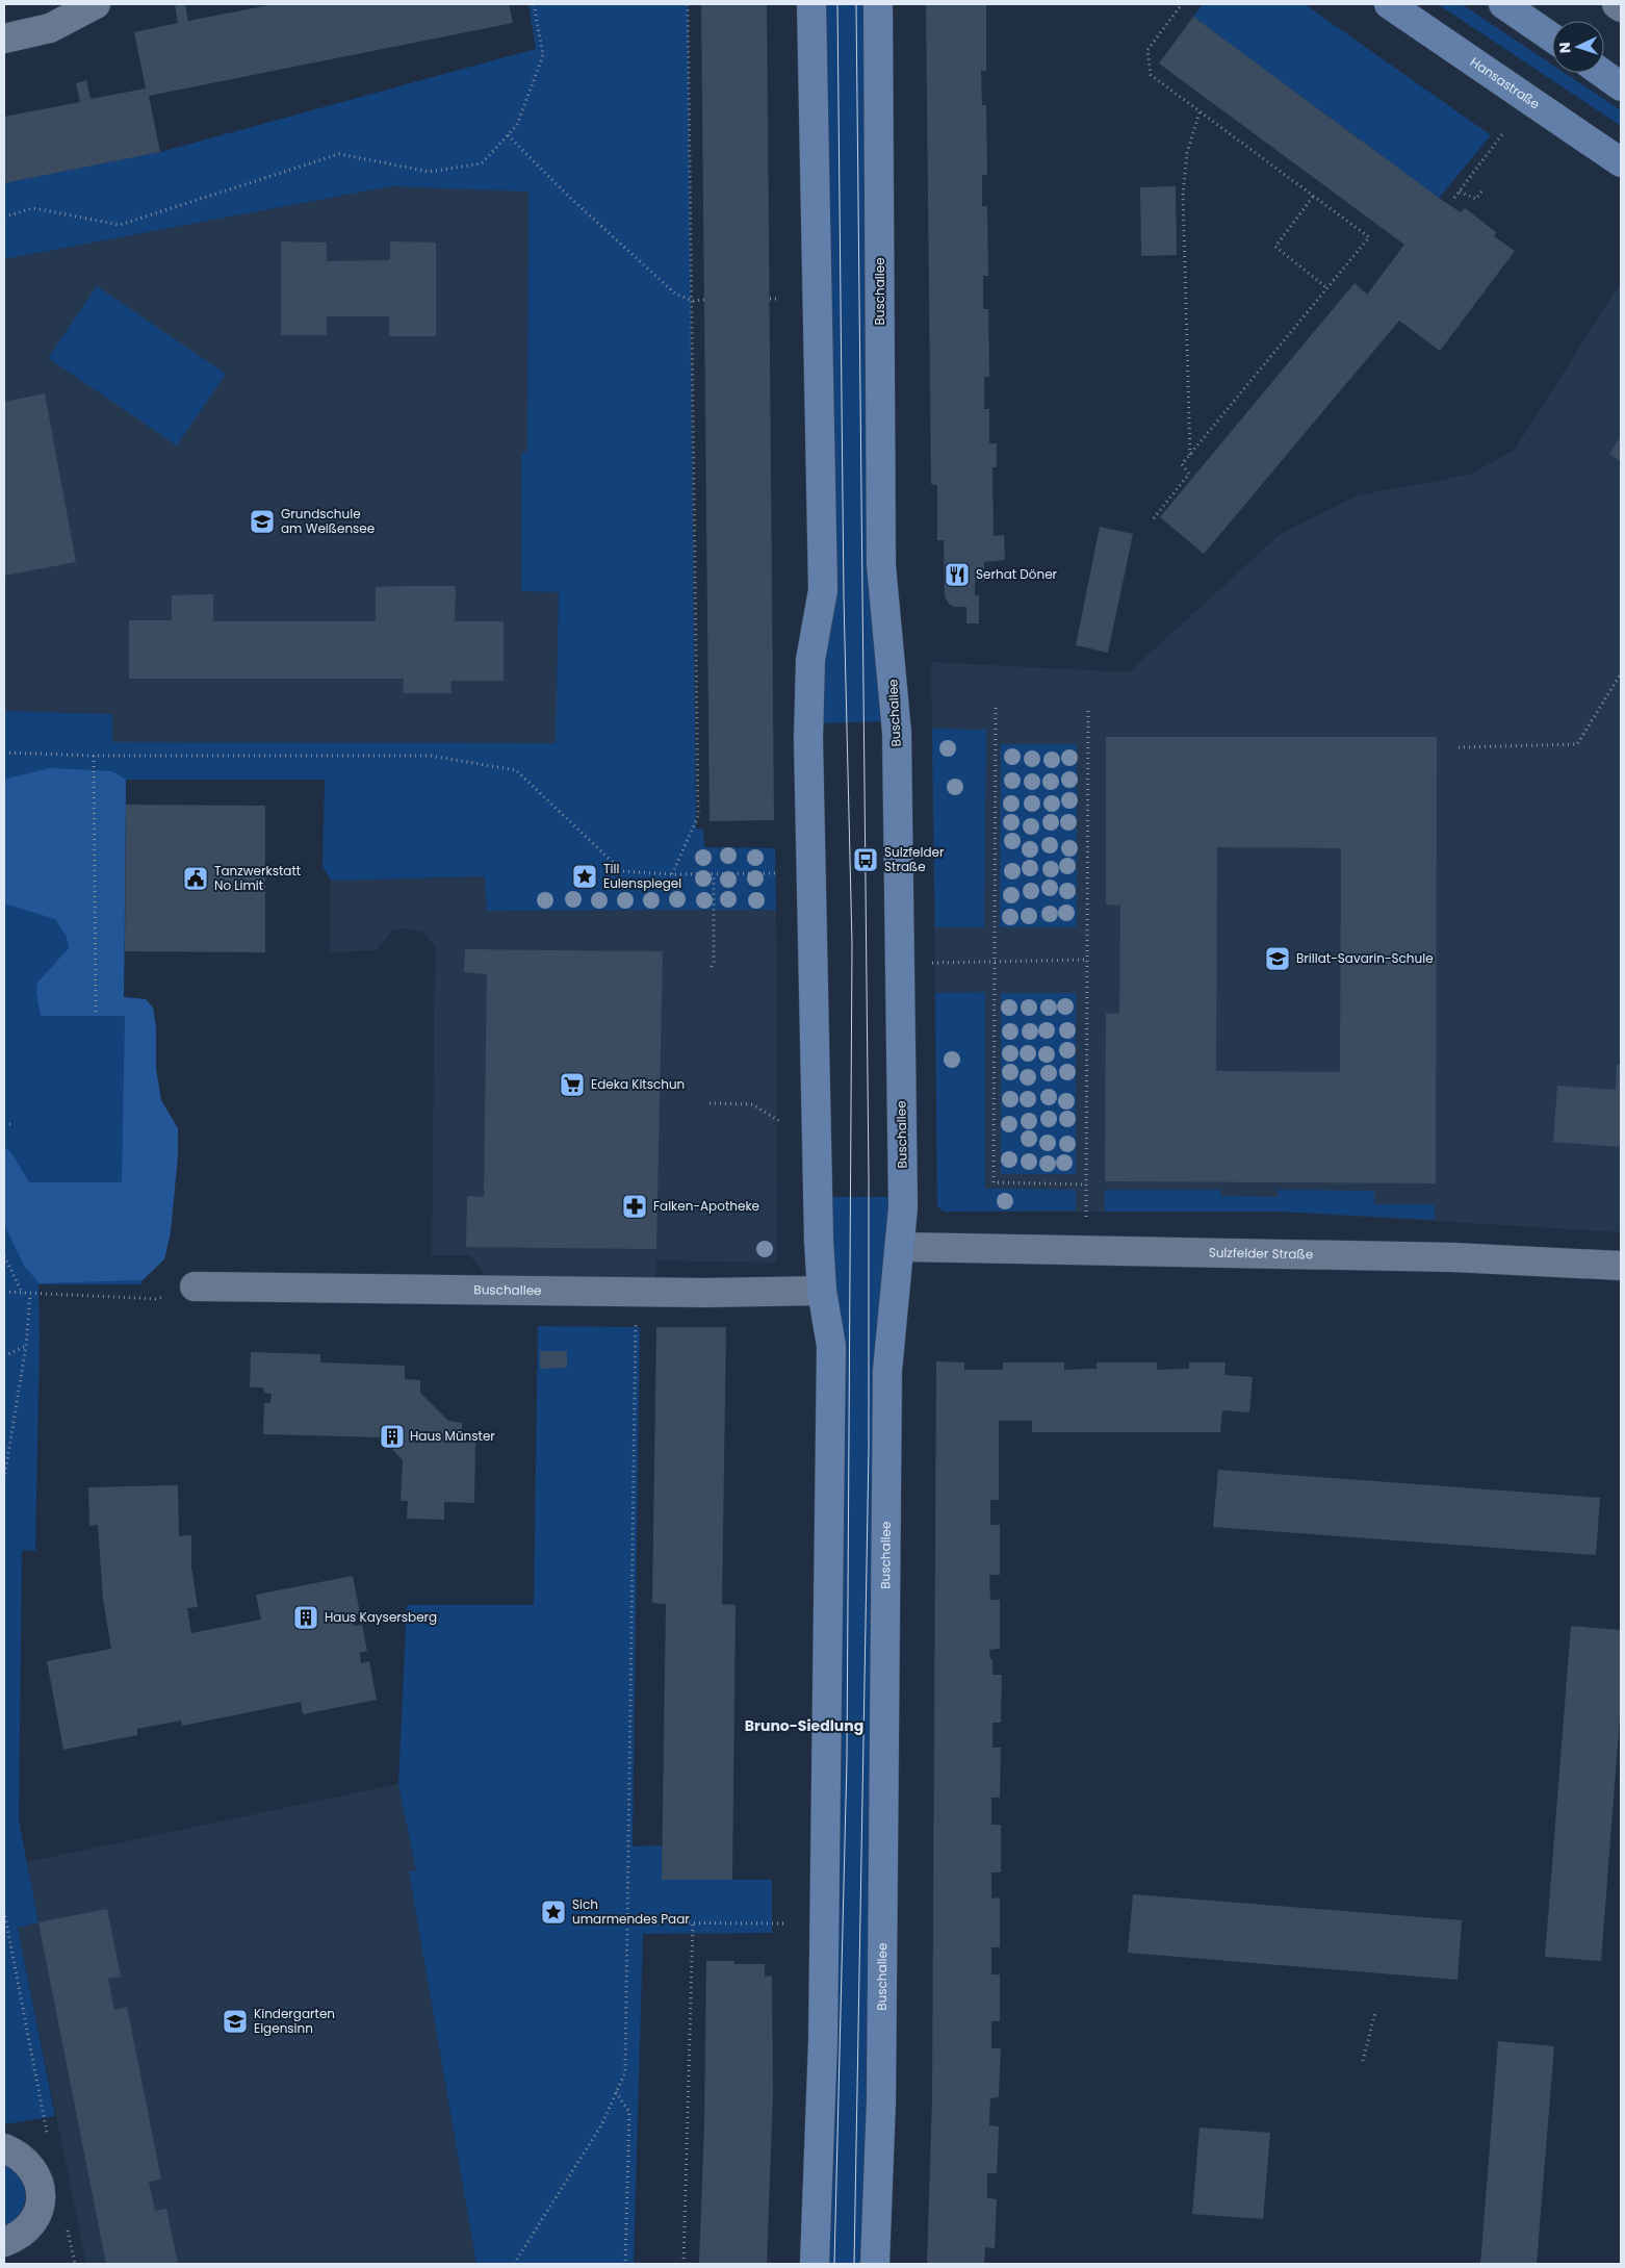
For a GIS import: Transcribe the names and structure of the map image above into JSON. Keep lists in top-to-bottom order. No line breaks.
{"streets":{"main road":["Hansastraße","Buschallee"],"street":["Sulzfelder Straße"]},"crossings":[["Buschallee","Sulzfelder Straße"]],"districts":["Bruno-Siedlung"],"places":{"school or university":["Grundschule am Weißensee","Brillat-Savarin-Schule","Kindergarten Eigensinn"],"restaurant":["Serhat Döner"],"bus stop":["Sulzfelder Straße"],"place":["Till Eulenspiegel","Sich umarmendes Paar"],"public building":["Tanzwerkstatt No Limit"],"supermarket":["Edeka Kitschun"],"pharmacy":["Falken-Apotheke"],"building":["Haus Münster","Haus Kaysersberg"]},"north":"left"}
